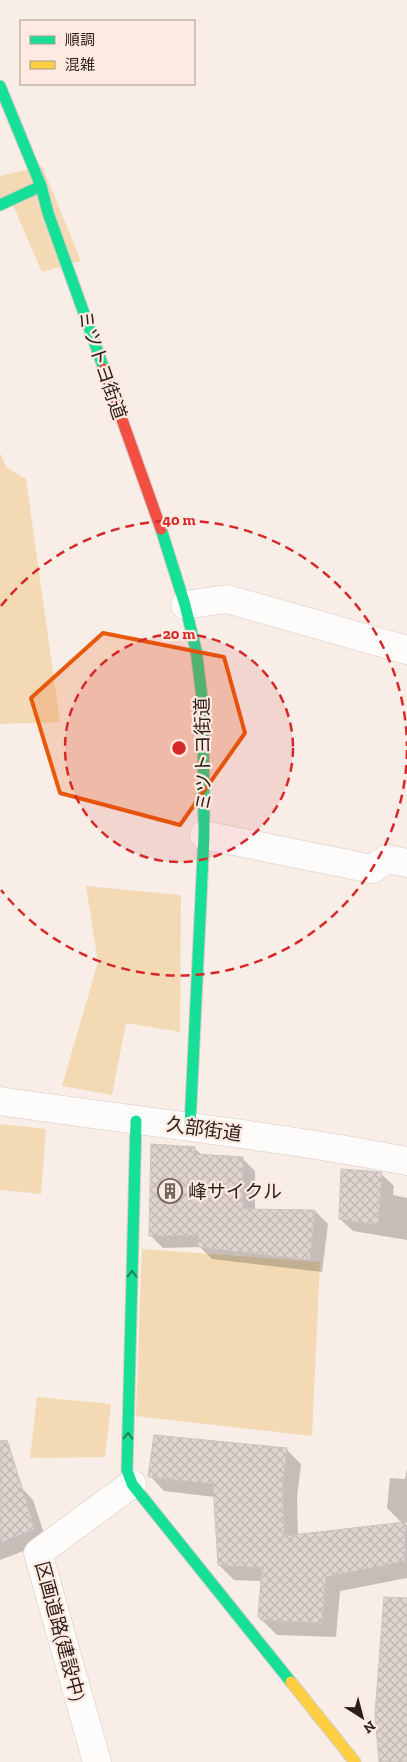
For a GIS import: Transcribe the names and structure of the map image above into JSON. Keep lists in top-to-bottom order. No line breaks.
{"streets":{"street":["ミツトヨ街道","久部街道","区画道路(建設中)"]},"crossings":[["ミツトヨ街道","久部街道"]],"places":{"building":["峰サイクル"]},"legend":["順調","混雑"],"north":"bottom right","rings":["40 m","20 m"]}
